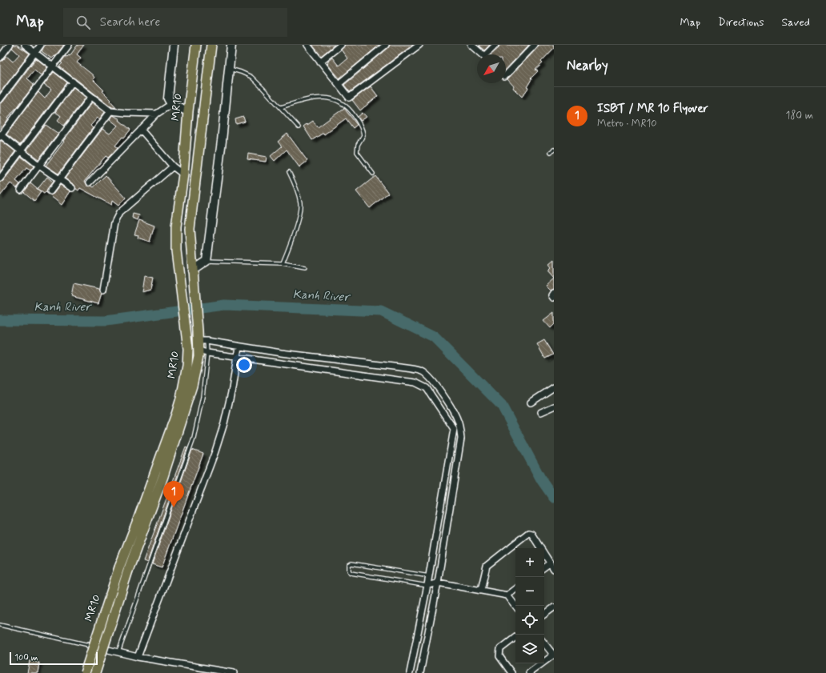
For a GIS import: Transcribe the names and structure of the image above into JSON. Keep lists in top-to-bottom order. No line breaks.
{"streets":{"main road":["MR10"]},"water":["Kanh River"],"scale_bar":"100 m","north":"bottom left","page":{"header":"Map","search":"Search here","nav":["Map","Directions","Saved"],"heading":"Nearby","list":[{"mark":"1","name":"ISBT / MR 10 Flyover","note":"Metro · MR10","value":"180 m"}],"pins":"1","map_buttons":["+","−"],"scale":"100 m"}}
